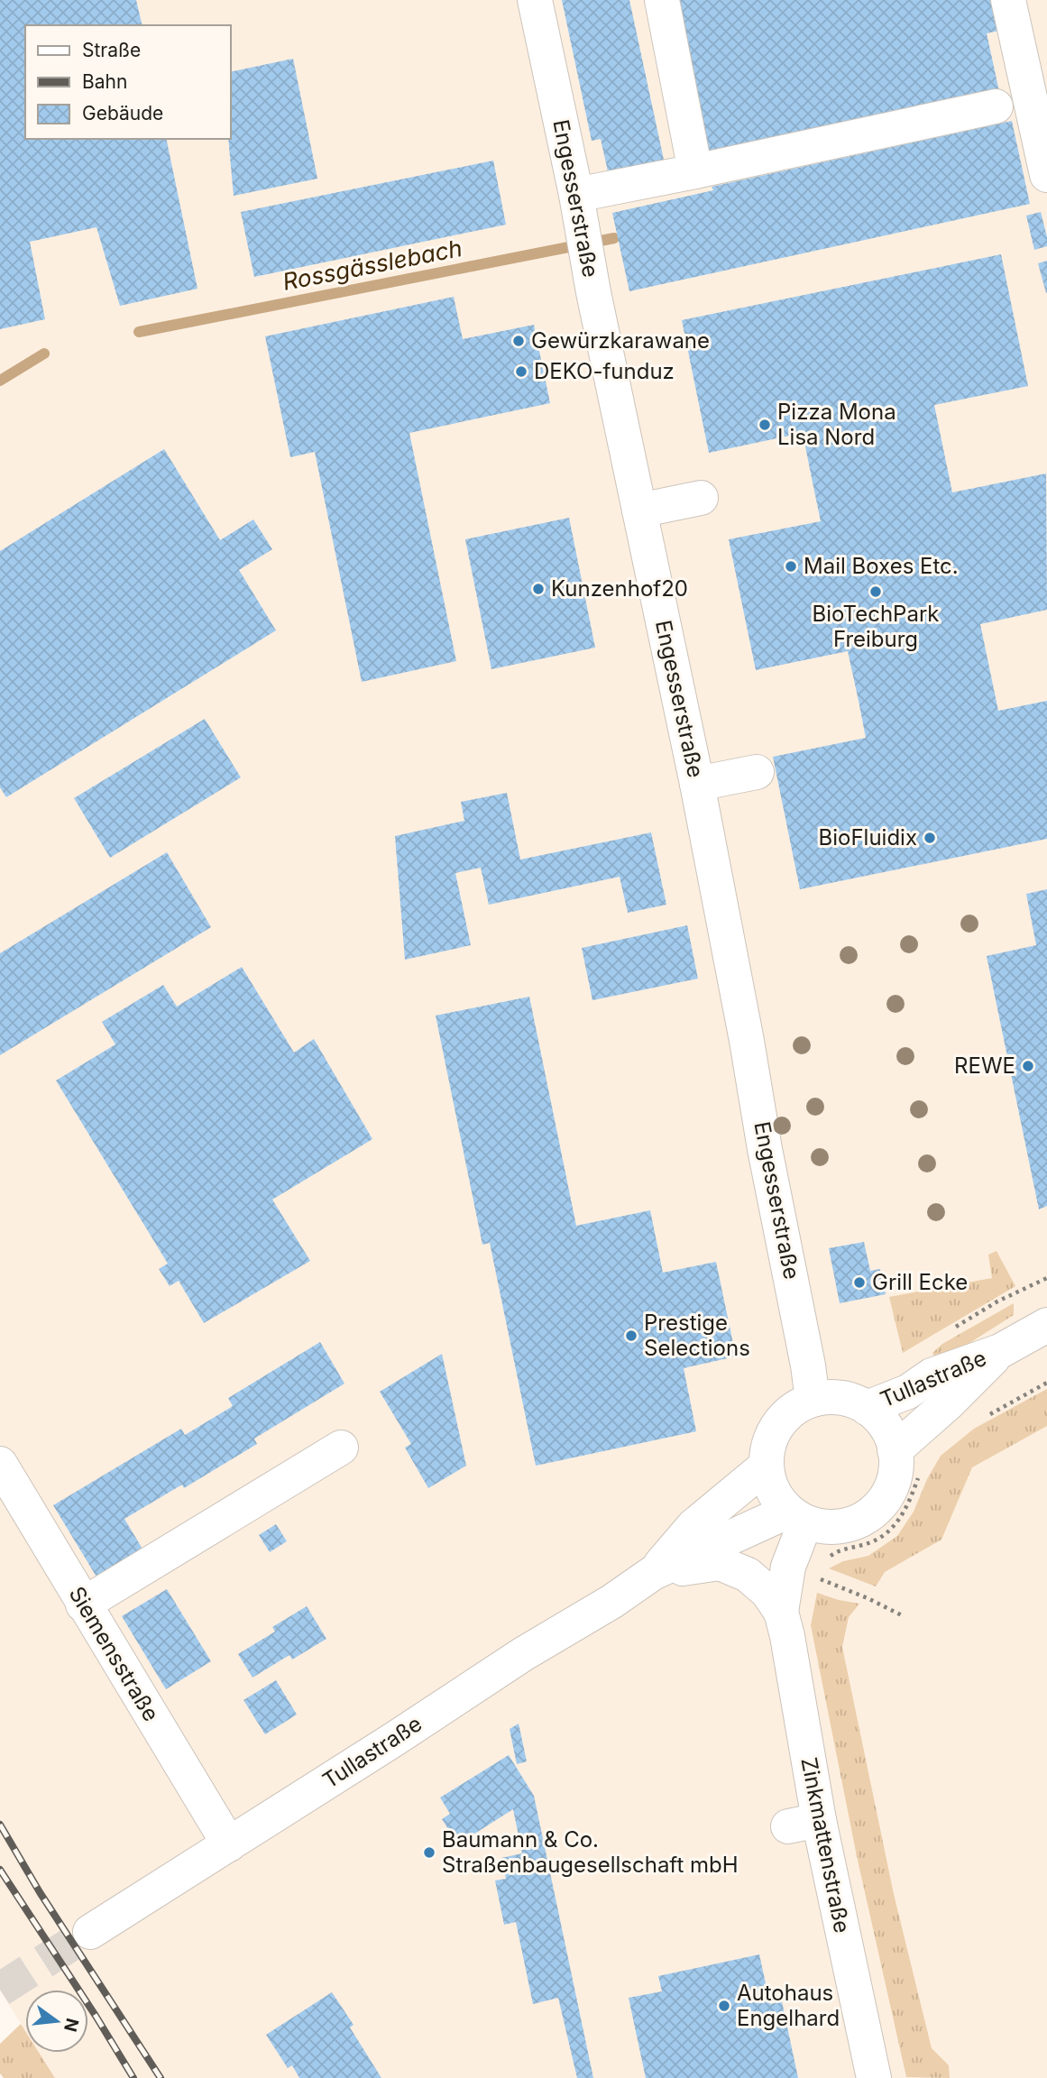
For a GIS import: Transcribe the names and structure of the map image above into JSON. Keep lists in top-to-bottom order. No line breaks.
{"streets":{"street":["Engesserstraße","Tullastraße","Siemensstraße","Zinkmattenstraße"]},"crossings":[["Engesserstraße","Tullastraße"],["Engesserstraße","Zinkmattenstraße"],["Tullastraße","Siemensstraße"],["Tullastraße","Zinkmattenstraße"]],"water":["Rossgässlebach"],"places":["Gewürzkarawane","DEKO-funduz","Pizza Mona Lisa Nord","Mail Boxes Etc.","Kunzenhof20","BioTechPark Freiburg","BioFluidix","REWE","Grill Ecke","Prestige Selections","Baumann & Co. Straßenbaugesellschaft mbH","Autohaus Engelhard"],"legend":["Straße","Bahn","Gebäude"],"north":"right"}
